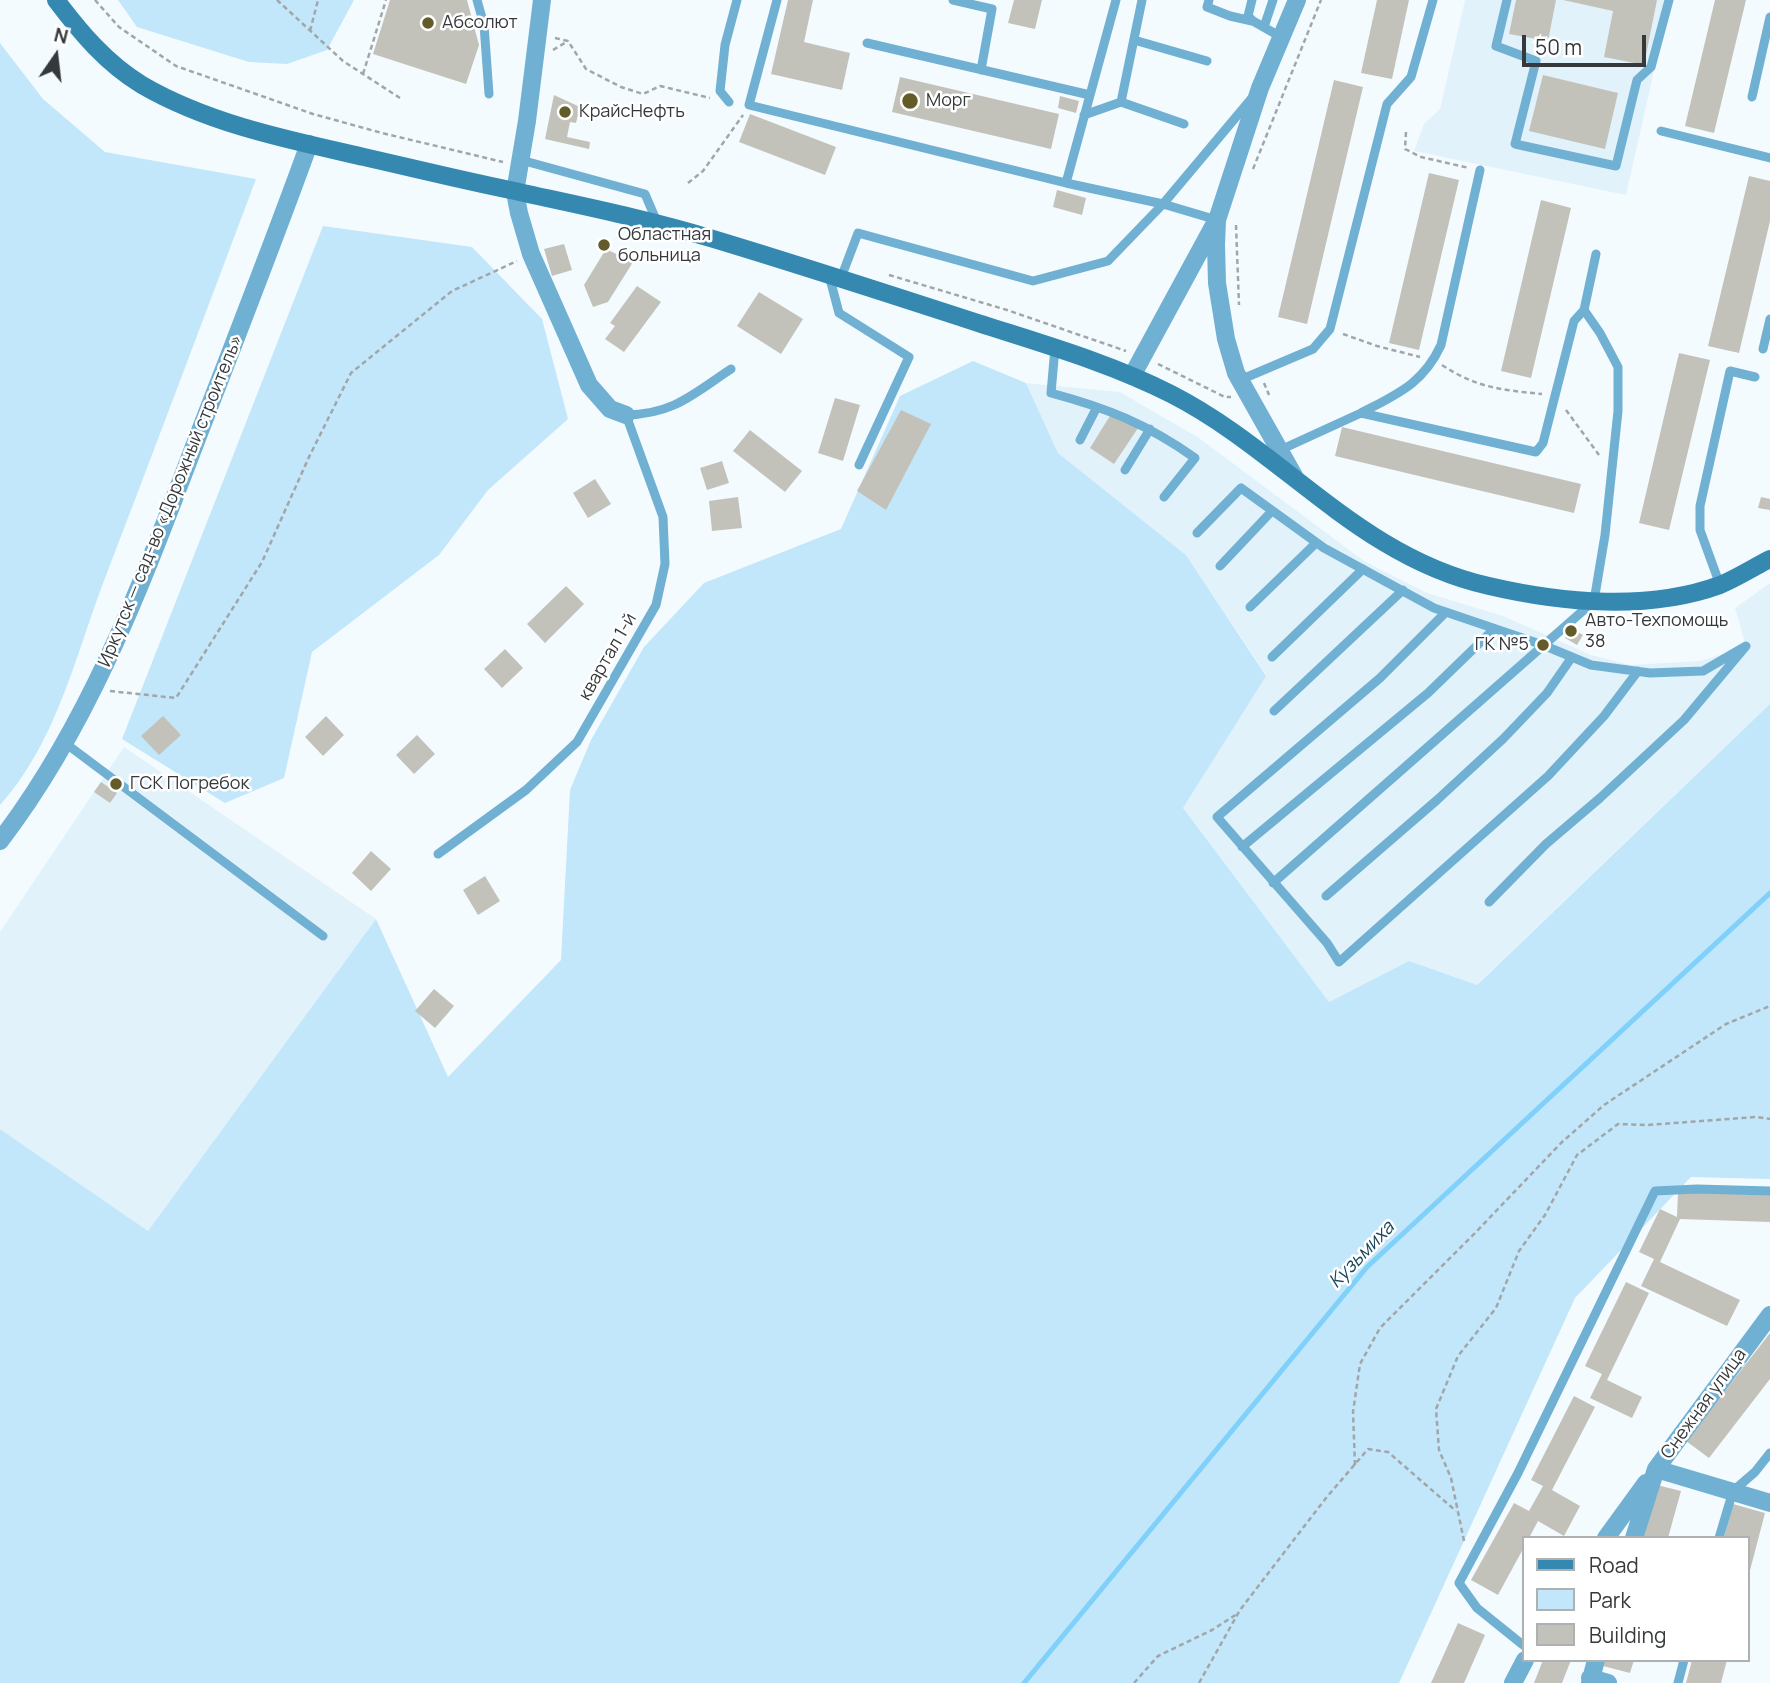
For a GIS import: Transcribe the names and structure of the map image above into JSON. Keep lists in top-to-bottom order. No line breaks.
{"streets":{"street":["Иркутск — сад-во «Дорожный строитель»","Снежная улица"],"lane":["квартал 1-й"]},"water":["Кузьмиха"],"places":["Абсолют","Морг","КрайсНефть","Областная больница","Авто-Техпомощь 38","ГК №5","ГСК Погребок"],"legend":["Road","Park","Building"],"scale_bar":"50 m","north":"top"}
